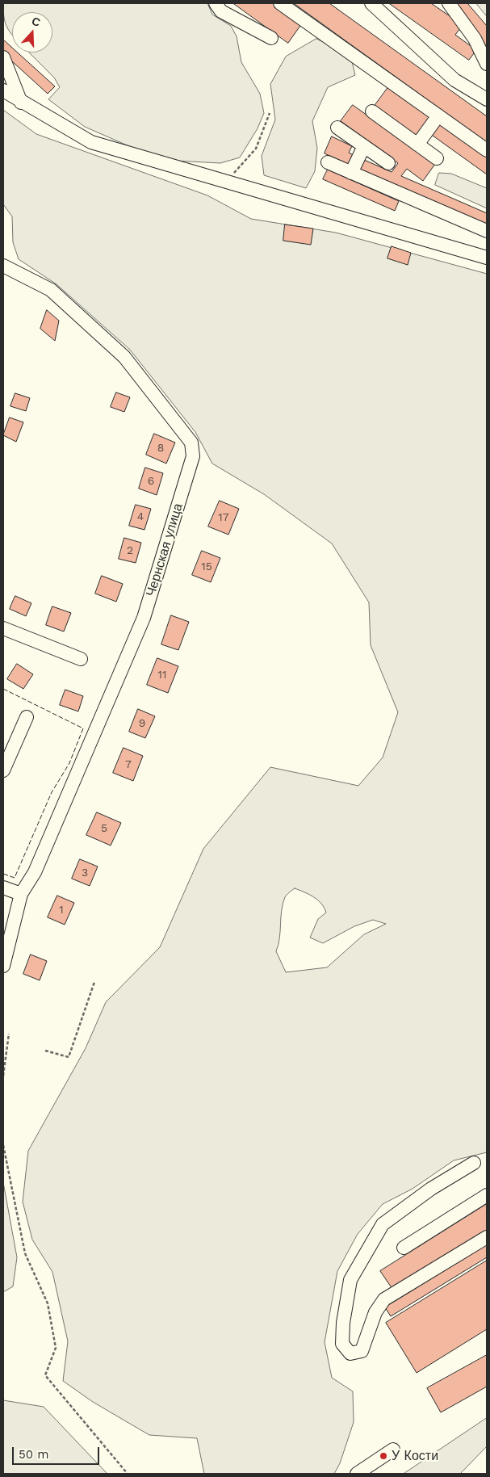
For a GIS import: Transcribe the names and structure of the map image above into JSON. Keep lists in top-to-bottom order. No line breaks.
{"streets":{"street":["Чернская улица"]},"places":["У Кости"],"house_numbers":["8","6","4","17","2","15","11","9","7","5","3","1"],"scale_bar":"50 m","north":"top"}
